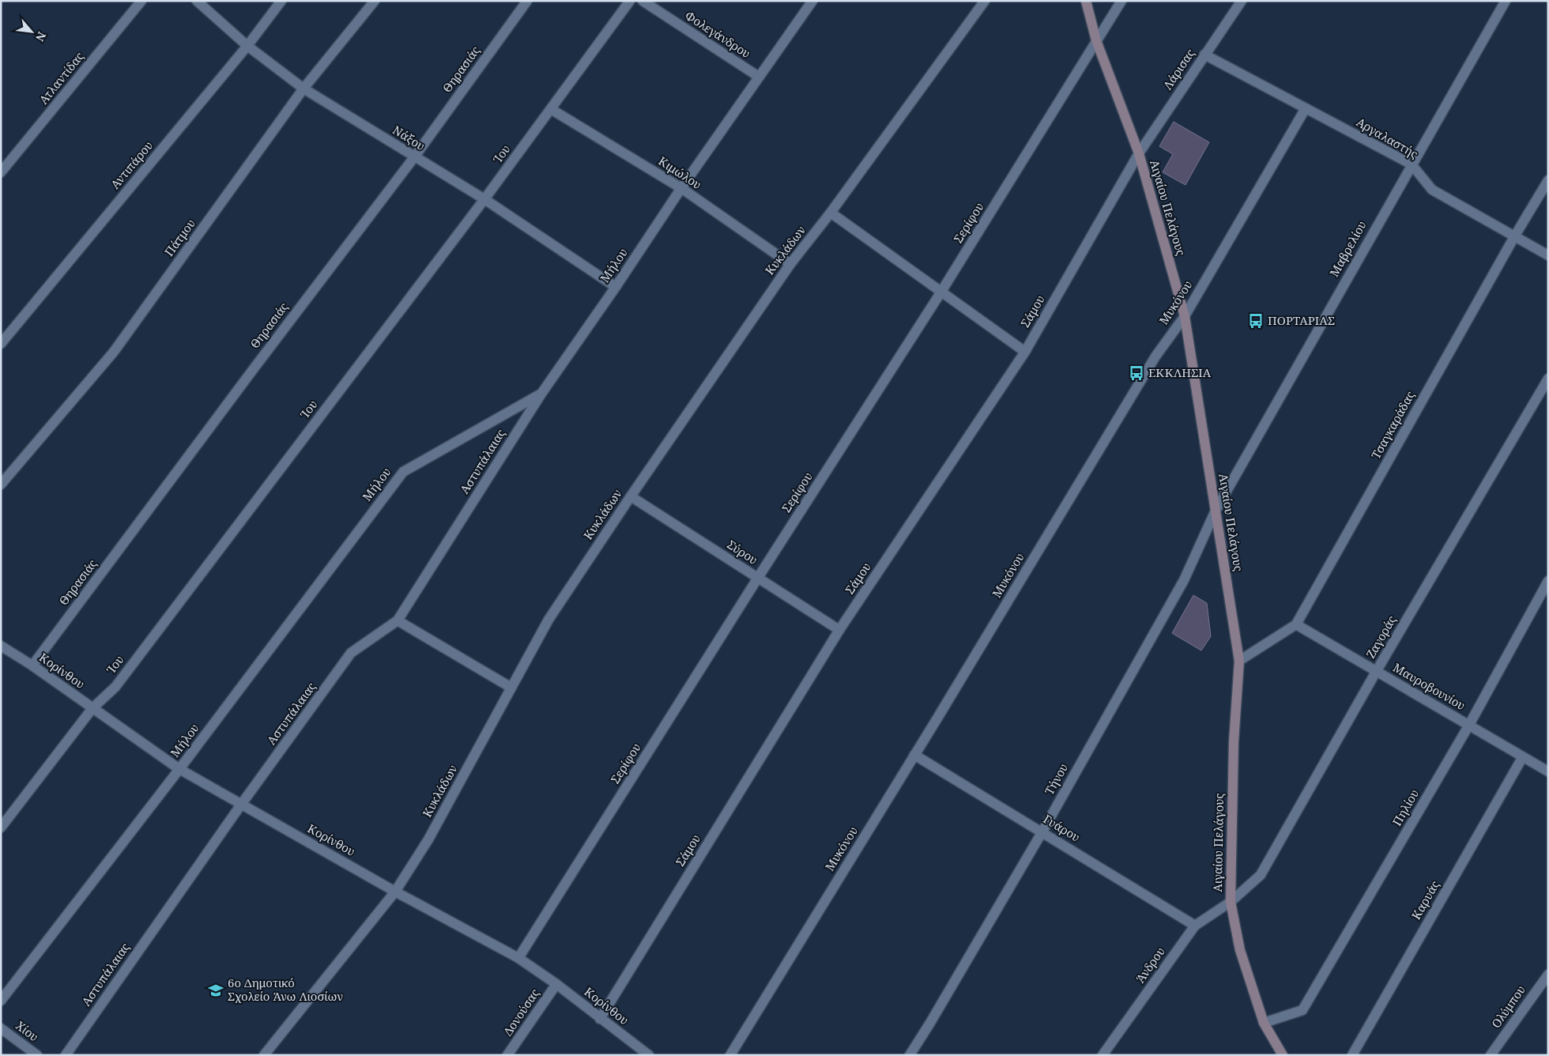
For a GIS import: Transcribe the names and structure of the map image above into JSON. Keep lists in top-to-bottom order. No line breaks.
{"streets":{"main road":["Αιγαίου Πελάγους"],"street":["Φολεγάνδρου","Θηρασιάς","Λάρισας","Ατλαντίδας","Νάξου","Αργαλαστής","Ίου","Αντιπάρου","Κιμώλου","Σερίφου","Πάτμου","Μαβρελίου","Κυκλάδων","Μήλου","Μυκόνου","Σάμου","Τσαγκαράδας","Αστυπάλαιας","Σύρου","Ζαγοράς","Κορίνθου","Μαυροβουνίου","Τήνου","Πηλίου","Γυάρου","Καρυάς","Άνδρου","Ολύμπου","Δονούσας","Χίου"]},"crossings":[["Φολεγάνδρου","Μήλου"],["Θηρασιάς","Νάξου"],["Θηρασιάς","Κορίνθου"],["Λάρισας","Αργαλαστής"],["Λάρισας","Αιγαίου Πελάγους"],["Λάρισας","Σάμου"],["Νάξου","Ίου"],["Νάξου","Αντιπάρου"],["Νάξου","Πάτμου"],["Νάξου","Μήλου"],["Αργαλαστής","Μαβρελίου"],["Αργαλαστής","Μυκόνου"],["Αργαλαστής","Τσαγκαράδας"],["Ίου","Κιμώλου"],["Ίου","Κορίνθου"],["Κιμώλου","Κυκλάδων"],["Κιμώλου","Μήλου"],["Αιγαίου Πελάγους","Σερίφου"],["Αιγαίου Πελάγους","Μαβρελίου"],["Αιγαίου Πελάγους","Μυκόνου"],["Αιγαίου Πελάγους","Σάμου"],["Αιγαίου Πελάγους","Τσαγκαράδας"],["Αιγαίου Πελάγους","Ζαγοράς"],["Αιγαίου Πελάγους","Τήνου"],["Αιγαίου Πελάγους","Πηλίου"],["Αιγαίου Πελάγους","Άνδρου"],["Σερίφου","Σύρου"],["Σερίφου","Κορίνθου"],["Μαβρελίου","Τήνου"],["Κυκλάδων","Σύρου"],["Κυκλάδων","Κορίνθου"],["Μήλου","Αστυπάλαιας"],["Μήλου","Κορίνθου"],["Μυκόνου","Γυάρου"],["Σάμου","Σύρου"],["Σάμου","Κορίνθου"],["Τσαγκαράδας","Μαυροβουνίου"],["Αστυπάλαιας","Κορίνθου"],["Ζαγοράς","Μαυροβουνίου"],["Ζαγοράς","Άνδρου"],["Κορίνθου","Δονούσας"],["Μαυροβουνίου","Πηλίου"],["Μαυροβουνίου","Καρυάς"],["Τήνου","Γυάρου"],["Γυάρου","Άνδρου"]],"places":{"bus stop":["ΠΟΡΤΑΡΙΑΣ","ΕΚΚΛΗΣΙΑ"],"school or university":["6ο Δημοτικό Σχολείο Άνω Λιοσίων"]},"north":"bottom right"}
